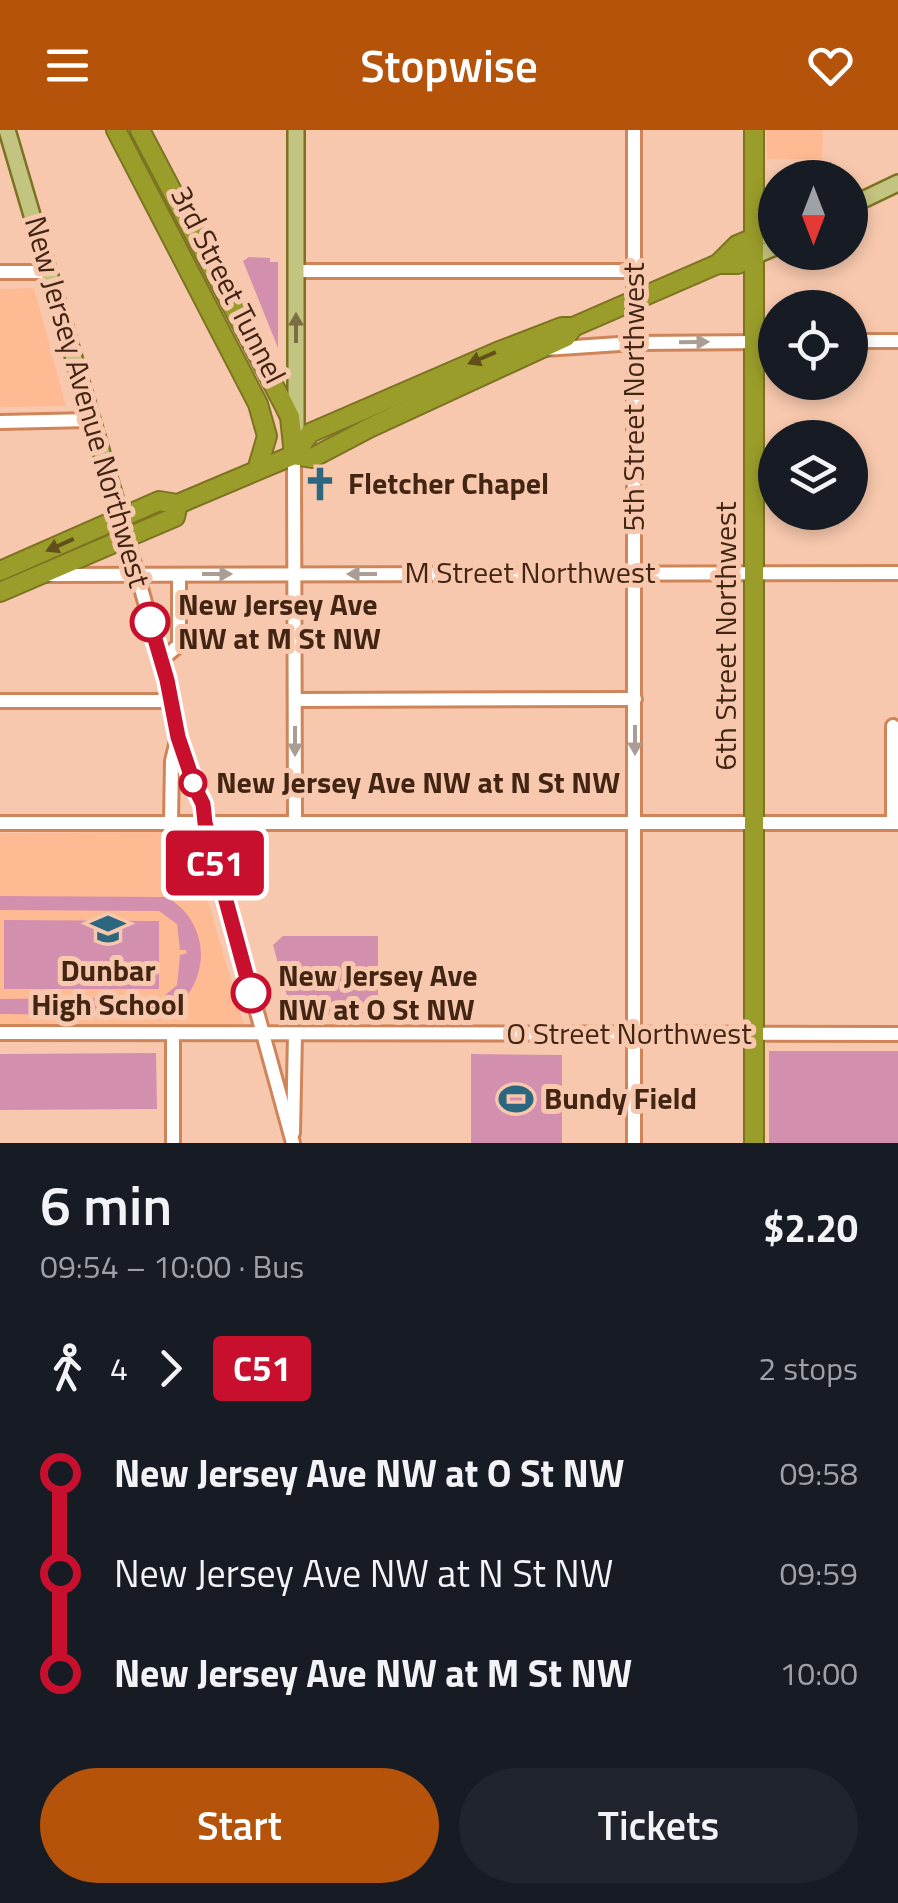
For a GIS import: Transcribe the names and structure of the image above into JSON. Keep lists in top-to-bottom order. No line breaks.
{"streets":{"highway":["3rd Street Tunnel","6th Street Northwest"],"main road":["New Jersey Avenue Northwest"],"street":["5th Street Northwest","M Street Northwest","O Street Northwest"]},"crossings":[["5th Street Northwest","M Street Northwest"],["5th Street Northwest","O Street Northwest"],["New Jersey Avenue Northwest","M Street Northwest"],["New Jersey Avenue Northwest","O Street Northwest"],["M Street Northwest","6th Street Northwest"],["6th Street Northwest","O Street Northwest"]],"places":{"church":["Fletcher Chapel"],"other":["New Jersey Ave NW at M St NW","New Jersey Ave NW at N St NW","New Jersey Ave NW at O St NW"],"school or university":["Dunbar High School"],"sports":["Bundy Field"]},"lines":["bus line C51"],"north":"bottom","page":{"header":"Stopwise","on_map":"C51","heading":["6 min","09:54 – 10:00 · Bus","$2.20"],"legs":["4","C51","2 stops"],"list":[{"name":"New Jersey Ave NW at O St NW","value":"09:58"},{"name":"New Jersey Ave NW at N St NW","value":"09:59"},{"name":"New Jersey Ave NW at M St NW","value":"10:00"}],"buttons":["Start","Tickets"]}}
